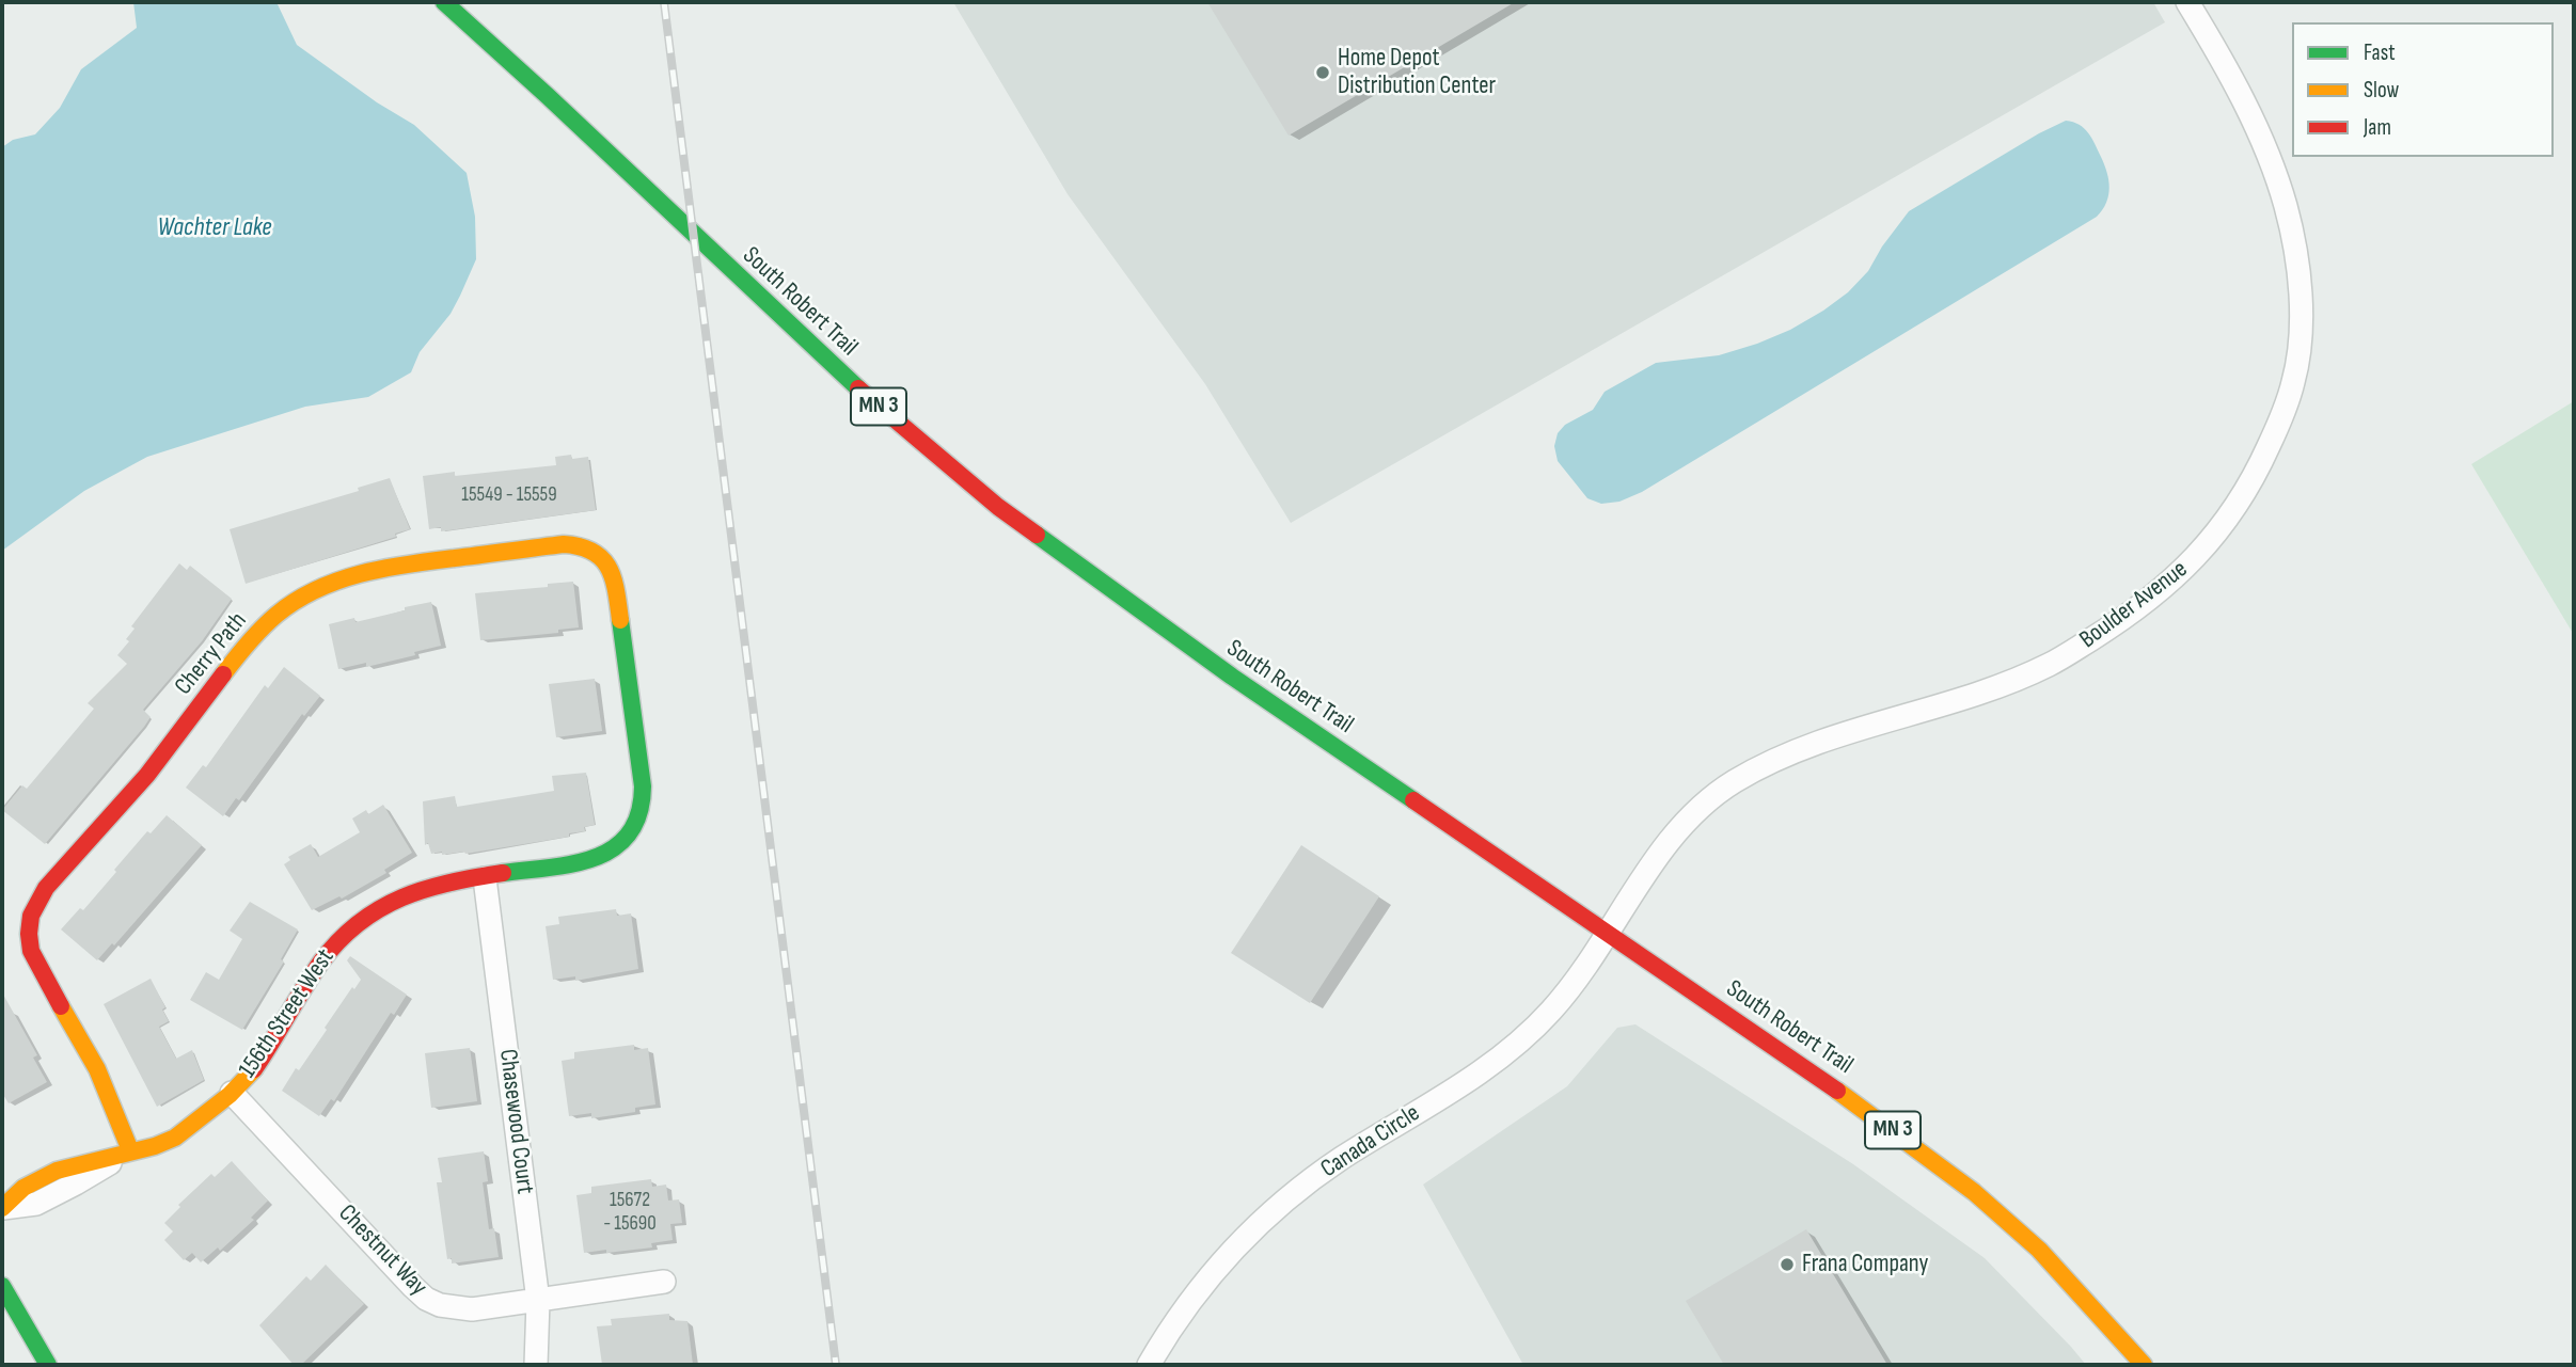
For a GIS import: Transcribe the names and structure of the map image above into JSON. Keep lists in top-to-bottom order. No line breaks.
{"streets":{"main road":["South Robert Trail","MN 3","Cherry Path","156th Street West"],"street":["Boulder Avenue","Chasewood Court","Canada Circle","Chestnut Way"]},"crossings":[["South Robert Trail","Boulder Avenue"],["South Robert Trail","Canada Circle"],["Boulder Avenue","Canada Circle"],["Cherry Path","156th Street West"],["156th Street West","Chasewood Court"],["156th Street West","Chestnut Way"],["Chasewood Court","Chestnut Way"]],"water":["Wachter Lake"],"places":["Home Depot Distribution Center","Frana Company"],"house_numbers":["15549 - 15559","15672 - 15690"],"legend":["Fast","Slow","Jam"]}
